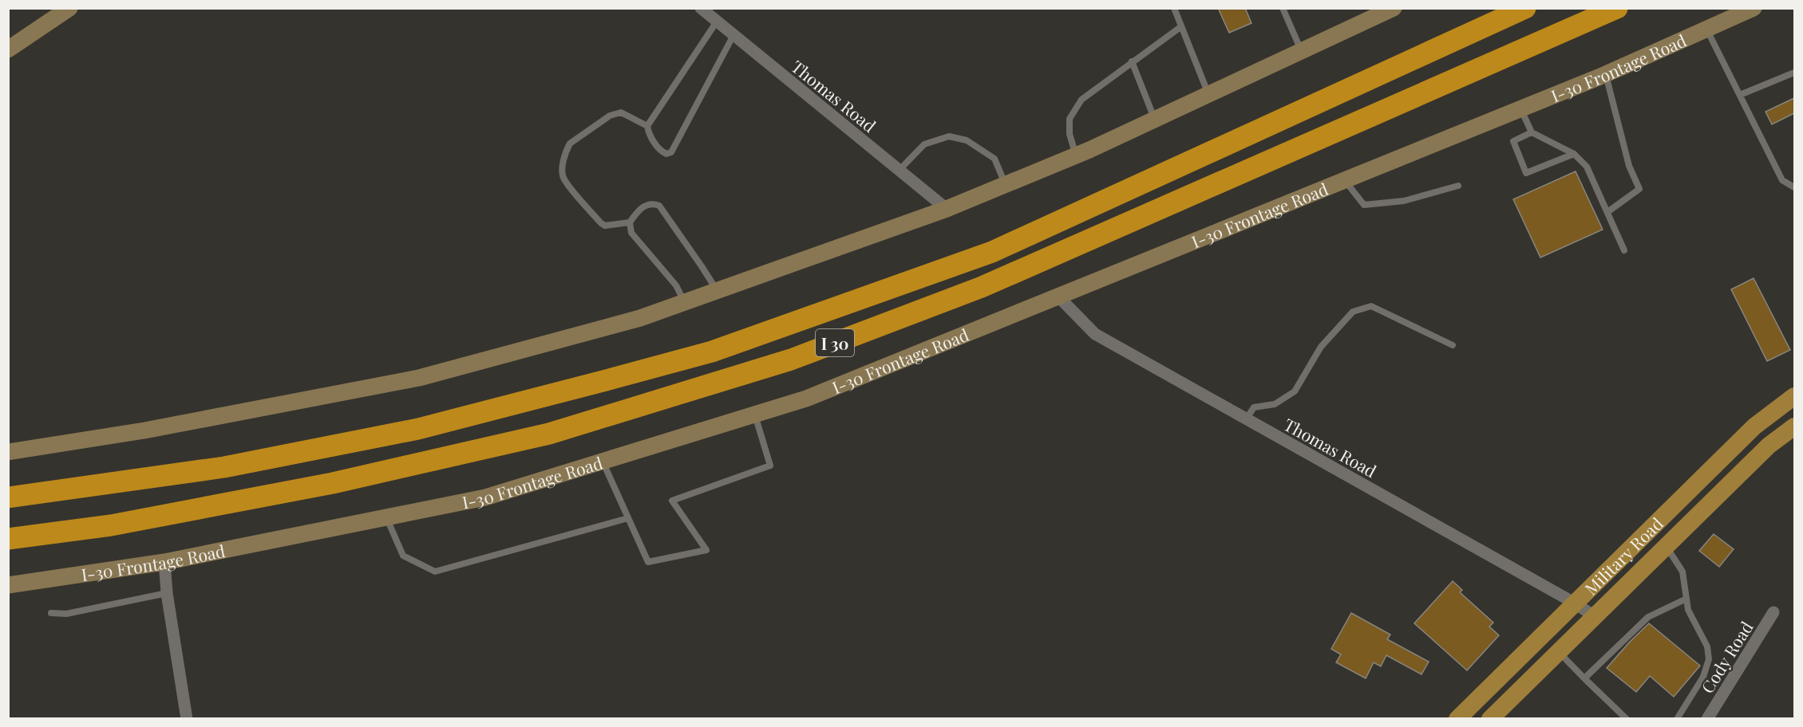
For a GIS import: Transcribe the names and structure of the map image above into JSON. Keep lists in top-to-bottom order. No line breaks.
{"streets":{"highway":["I 30"],"main road":["I-30 Frontage Road","Military Road"],"street":["Thomas Road","Cody Road"]},"crossings":[["I-30 Frontage Road","Thomas Road"],["Thomas Road","Military Road"]]}
